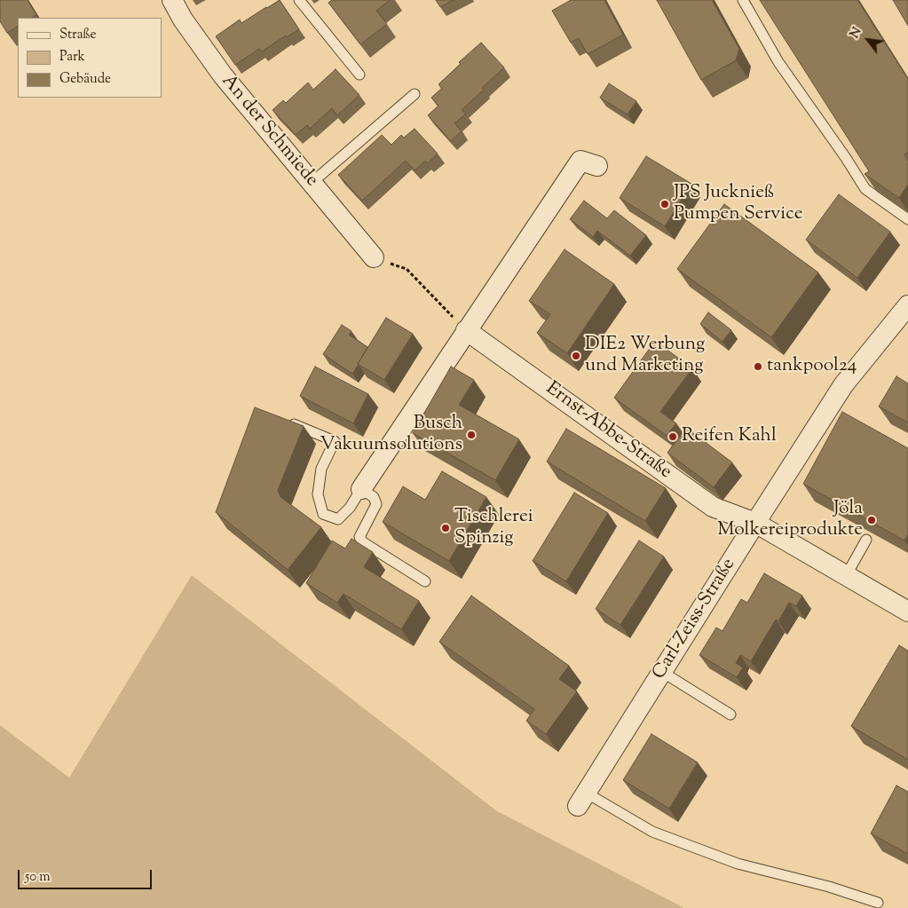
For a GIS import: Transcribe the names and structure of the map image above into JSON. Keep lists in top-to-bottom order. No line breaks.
{"streets":{"street":["An der Schmiede","Ernst-Abbe-Straße","Carl-Zeiss-Straße"]},"crossings":[["Ernst-Abbe-Straße","Carl-Zeiss-Straße"]],"places":["JPS Jucknieß Pumpen Service","DIE2 Werbung und Marketing","tankpool24","Busch Vakuumsolutions","Reifen Kahl","Jöla Molkereiprodukte","Tischlerei Spinzig"],"legend":["Straße","Park","Gebäude"],"scale_bar":"50 m","north":"top left"}
